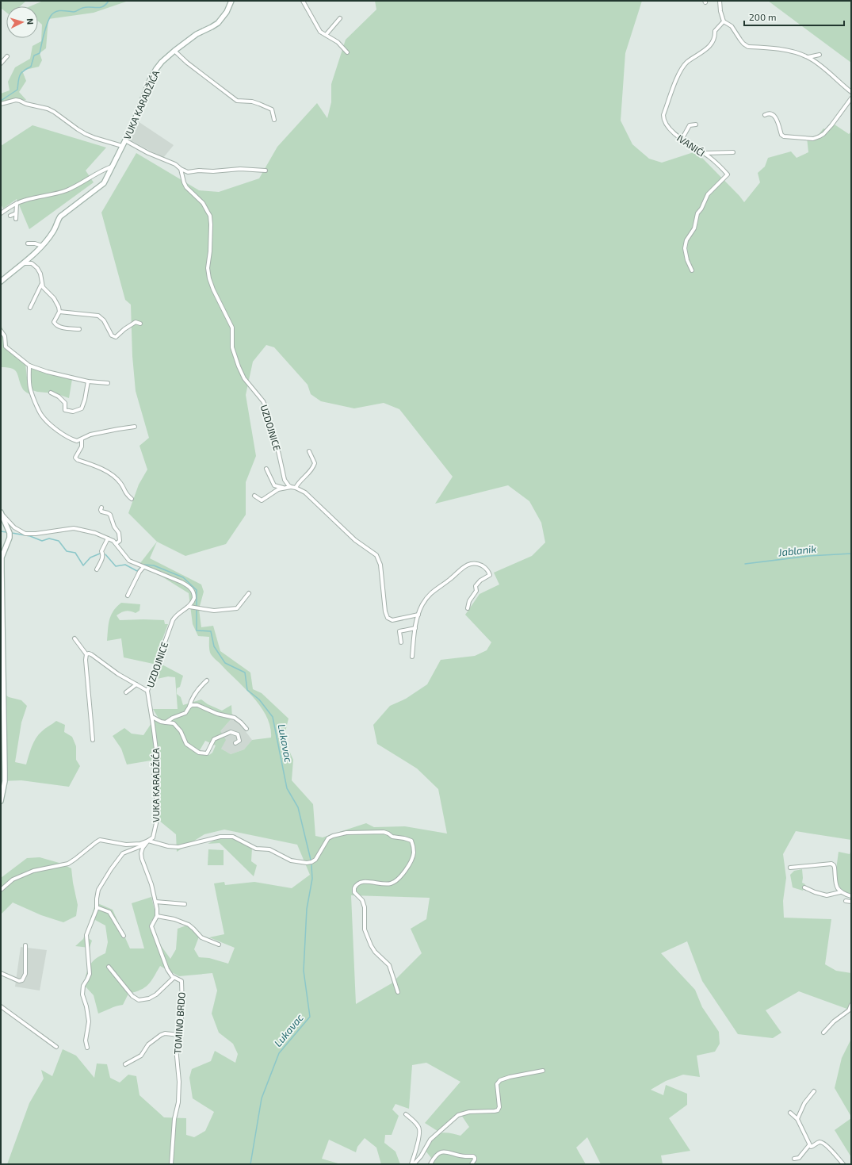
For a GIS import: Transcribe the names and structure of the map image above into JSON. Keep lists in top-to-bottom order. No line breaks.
{"streets":{"street":["VUKA KARADŽIĆA","IVANIĆI","UZDOJNICE","TOMINO BRDO"]},"crossings":[["VUKA KARADŽIĆA","UZDOJNICE"],["VUKA KARADŽIĆA","TOMINO BRDO"]],"water":["Jablanik","Lukavac"],"scale_bar":"200 m","north":"right"}
